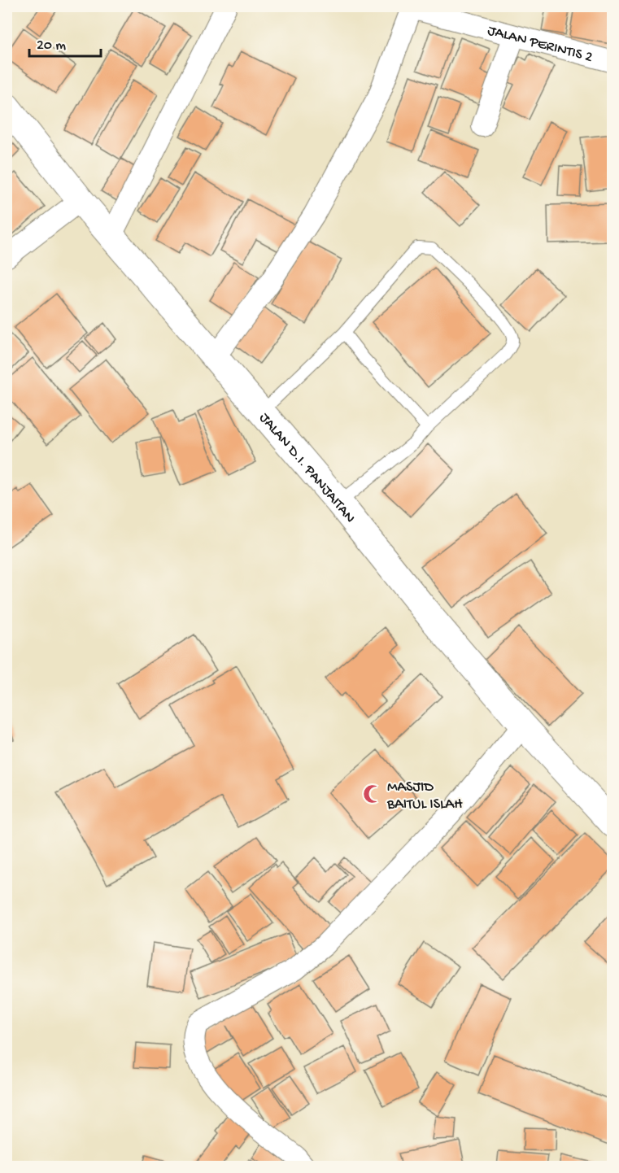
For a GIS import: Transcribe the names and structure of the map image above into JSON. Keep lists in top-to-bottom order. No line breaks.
{"streets":{"street":["JALAN PERINTIS 2","JALAN D.I. PANJAITAN"]},"places":{"mosque":["MASJID BAITUL ISLAH"]},"scale_bar":"20 m"}
